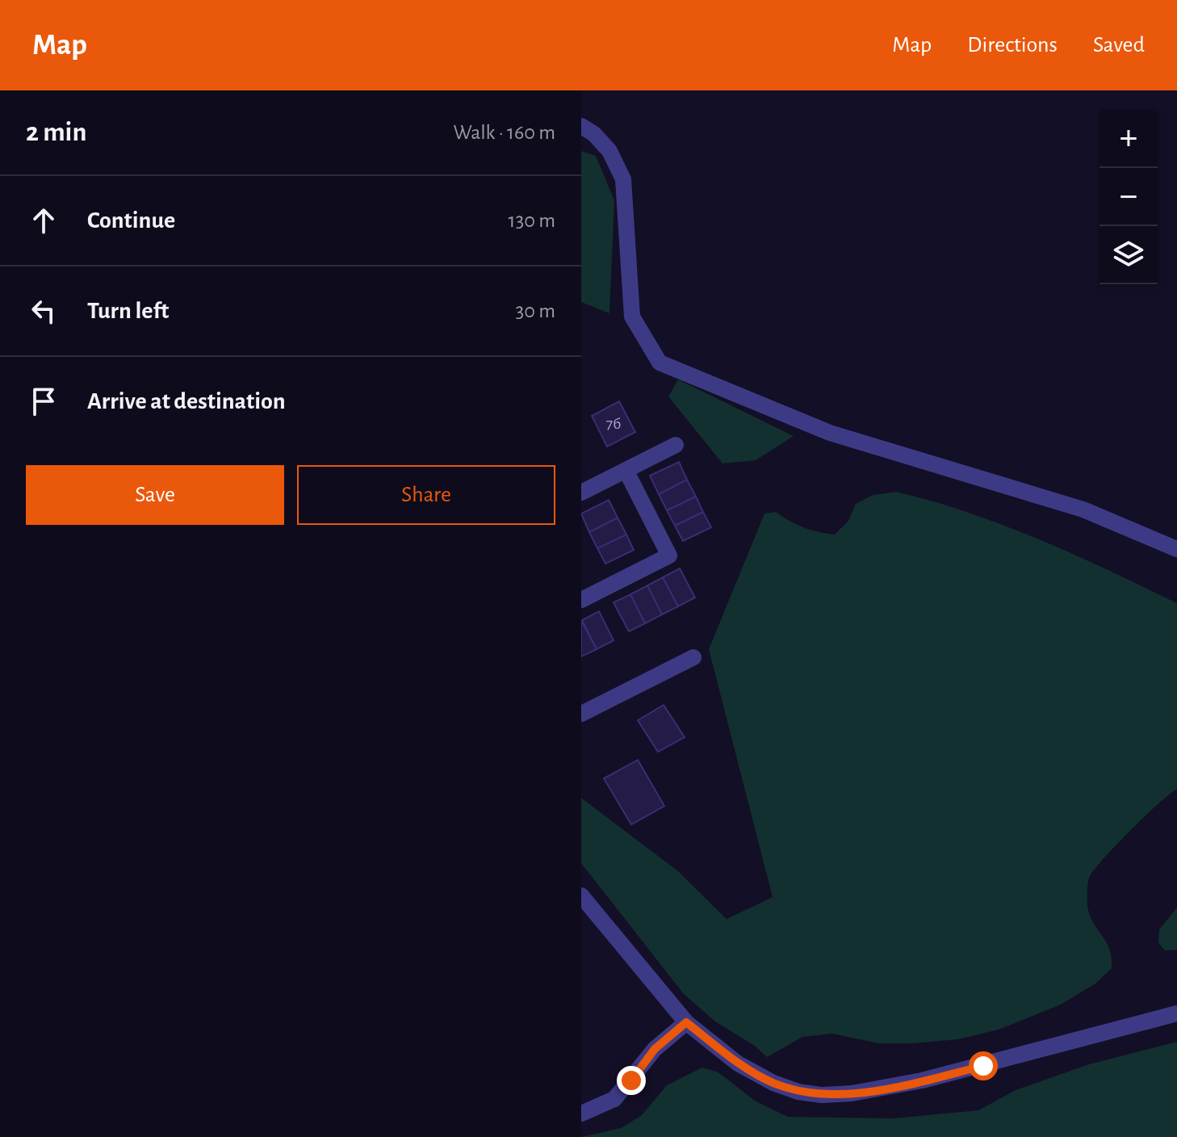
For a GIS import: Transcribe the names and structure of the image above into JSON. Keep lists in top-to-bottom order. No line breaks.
{"house_numbers":["7б"],"page":{"header":"Map","nav":["Map","Directions","Saved"],"heading":["2 min","Walk · 160 m"],"map_buttons":["+","−"],"list":[["Continue","130 m"],["Turn left","30 m"],"Arrive at destination"],"buttons":["Save","Share"]}}
